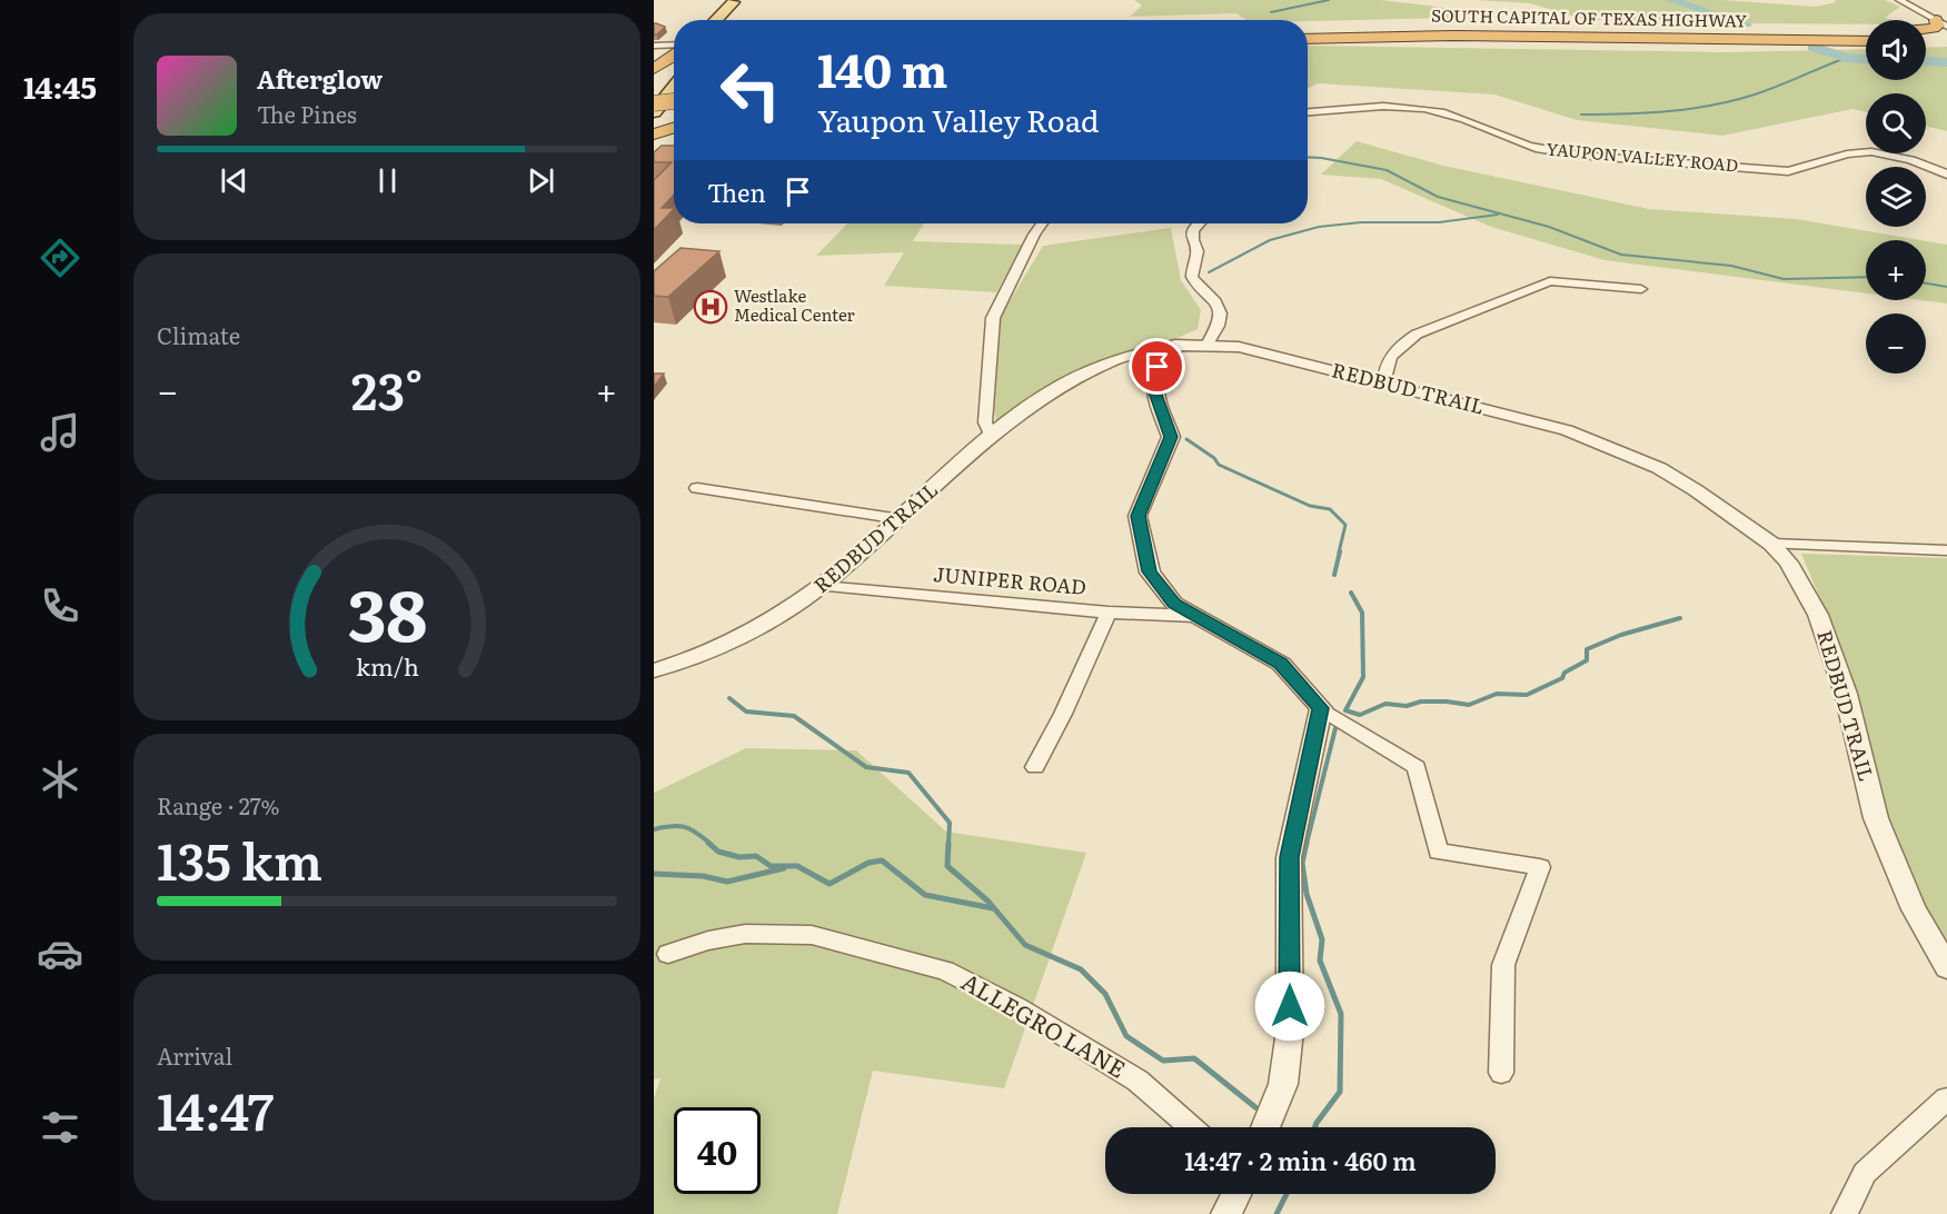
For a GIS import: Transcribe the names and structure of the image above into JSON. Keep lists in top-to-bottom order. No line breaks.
{"streets":{"highway":["SOUTH CAPITAL OF TEXAS HIGHWAY"],"street":["YAUPON VALLEY ROAD","REDBUD TRAIL","JUNIPER ROAD","ALLEGRO LANE"]},"crossings":[["REDBUD TRAIL","JUNIPER ROAD"]],"places":{"hospital":["Westlake Medical Center"]},"page":{"tabs":"14:45","map_buttons":["+","−"],"turn":["140 m","Yaupon Valley Road"],"song":["Afterglow","The Pines"],"then":"Then","tile":["Climate",["Range · 27%","135 km"],["Arrival","14:47"]],"heat":["−","23°","+"],"limit":"40","trip":"14:47 · 2 min · 460 m","gauge":["38","km/h"]}}
